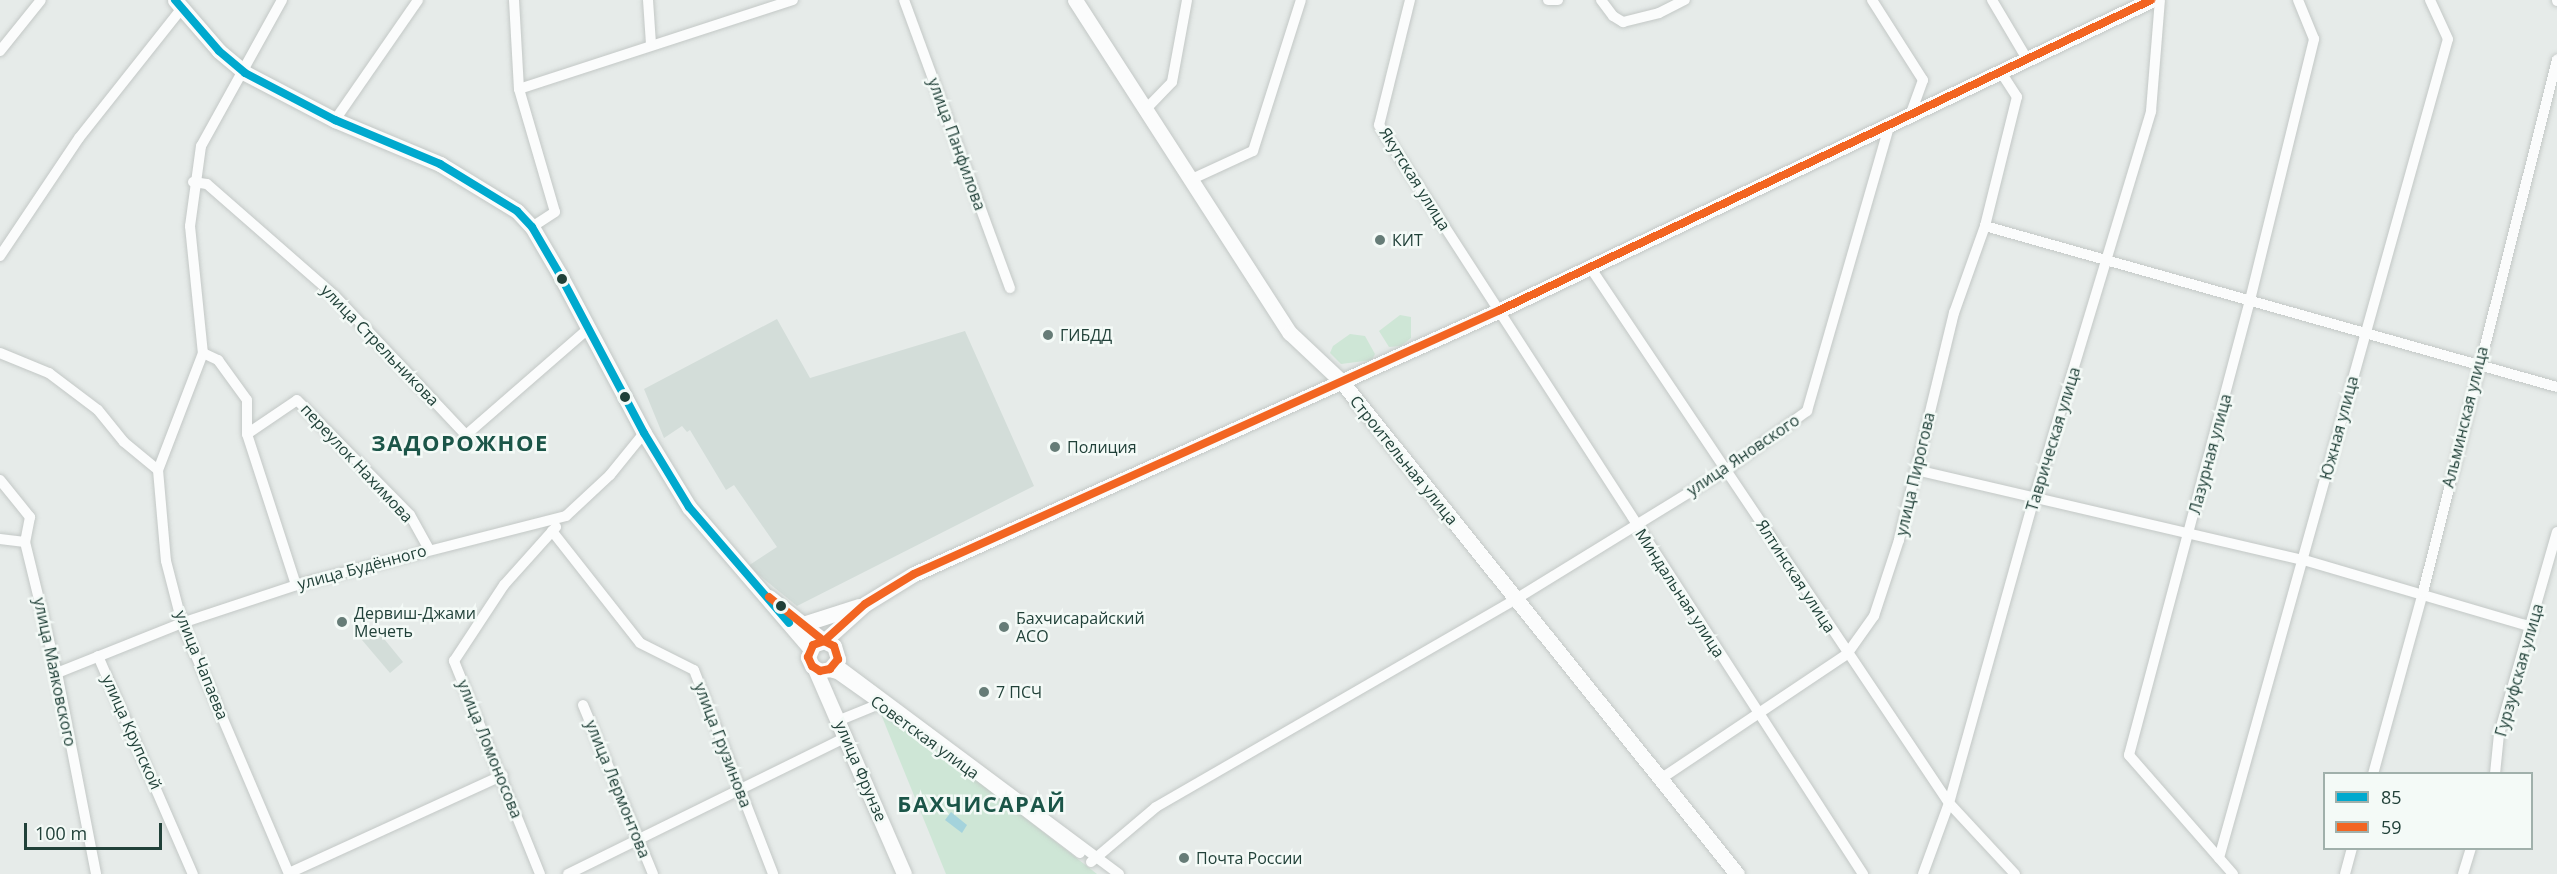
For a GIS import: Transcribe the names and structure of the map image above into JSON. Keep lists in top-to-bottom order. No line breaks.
{"streets":{"main road":["Строительная улица","улица Фрунзе"],"street":["улица Панфилова","Якутская улица","улица Стрельникова","Альминская улица","Южная улица","Таврическая улица","Лазурная улица","улица Яновского","переулок Нахимова","улица Пирогова","улица Будённого","Ялтинская улица","Миндальная улица","улица Чапаева","Гурзуфская улица","улица Маяковского","улица Крупской","Советская улица","улица Грузинова","улица Ломоносова","улица Лермонтова"]},"crossings":[["Якутская улица","Миндальная улица"],["улица Стрельникова","улица Чапаева"],["Южная улица","Лазурная улица"],["Таврическая улица","Ялтинская улица"],["улица Яновского","Строительная улица"],["улица Яновского","Ялтинская улица"],["улица Яновского","Миндальная улица"],["улица Яновского","Советская улица"],["Строительная улица","улица Пирогова"],["переулок Нахимова","улица Будённого"],["улица Пирогова","Ялтинская улица"],["улица Пирогова","Миндальная улица"],["улица Будённого","улица Чапаева"],["улица Будённого","улица Маяковского"],["улица Будённого","улица Крупской"],["улица Будённого","улица Ломоносова"],["Советская улица","улица Фрунзе"],["улица Грузинова","улица Ломоносова"]],"districts":["ЗАДОРОЖНОЕ","БАХЧИСАРАЙ"],"places":["КИТ","ГИБДД","Полиция","Дервиш-Джами Мечеть","Бахчисарайский АСО","7 ПСЧ","Почта России"],"lines":["transit line 85","transit line 59"],"legend":["85","59"],"scale_bar":"100 m"}
